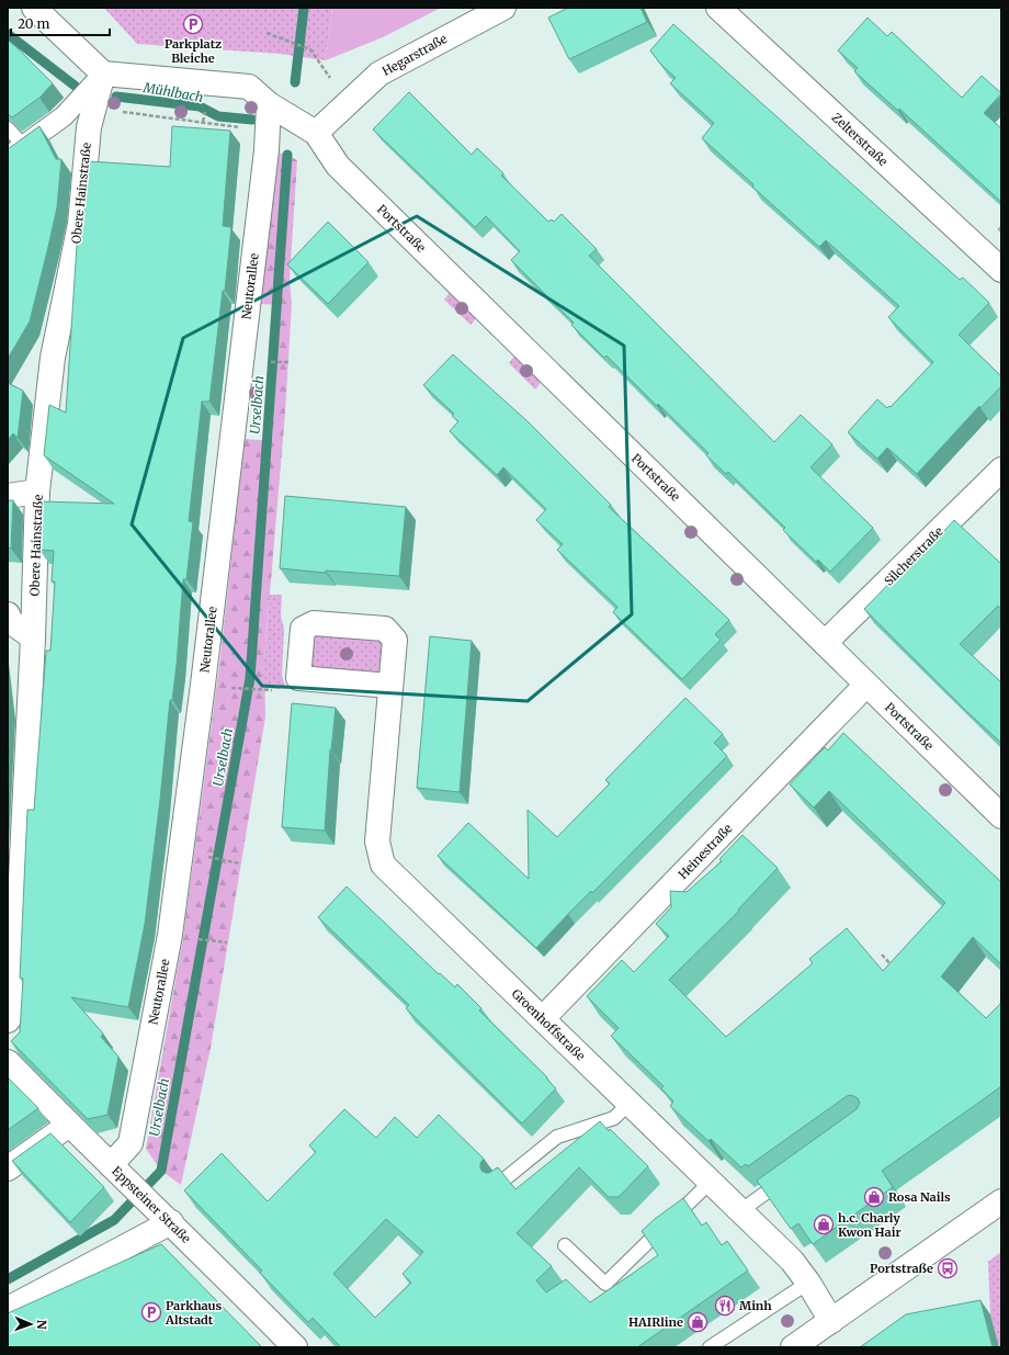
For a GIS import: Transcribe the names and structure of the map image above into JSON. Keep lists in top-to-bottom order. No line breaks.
{"streets":{"street":["Hegarstraße","Zelterstraße","Obere Hainstraße","Portstraße","Neutorallee","Silcherstraße","Heinestraße","Groenhoffstraße","Eppsteiner Straße"]},"crossings":[["Hegarstraße","Portstraße"],["Portstraße","Silcherstraße"],["Portstraße","Heinestraße"],["Neutorallee","Eppsteiner Straße"],["Heinestraße","Groenhoffstraße"]],"water":["Mühlbach","Urselbach"],"places":{"parking":["Parkplatz Bleiche","Parkhaus Altstadt"],"shop":["Rosa Nails","h.c. Charly Kwon Hair","HAIRline"],"bus stop":["Portstraße"],"restaurant":["Minh"]},"scale_bar":"20 m","north":"right"}
